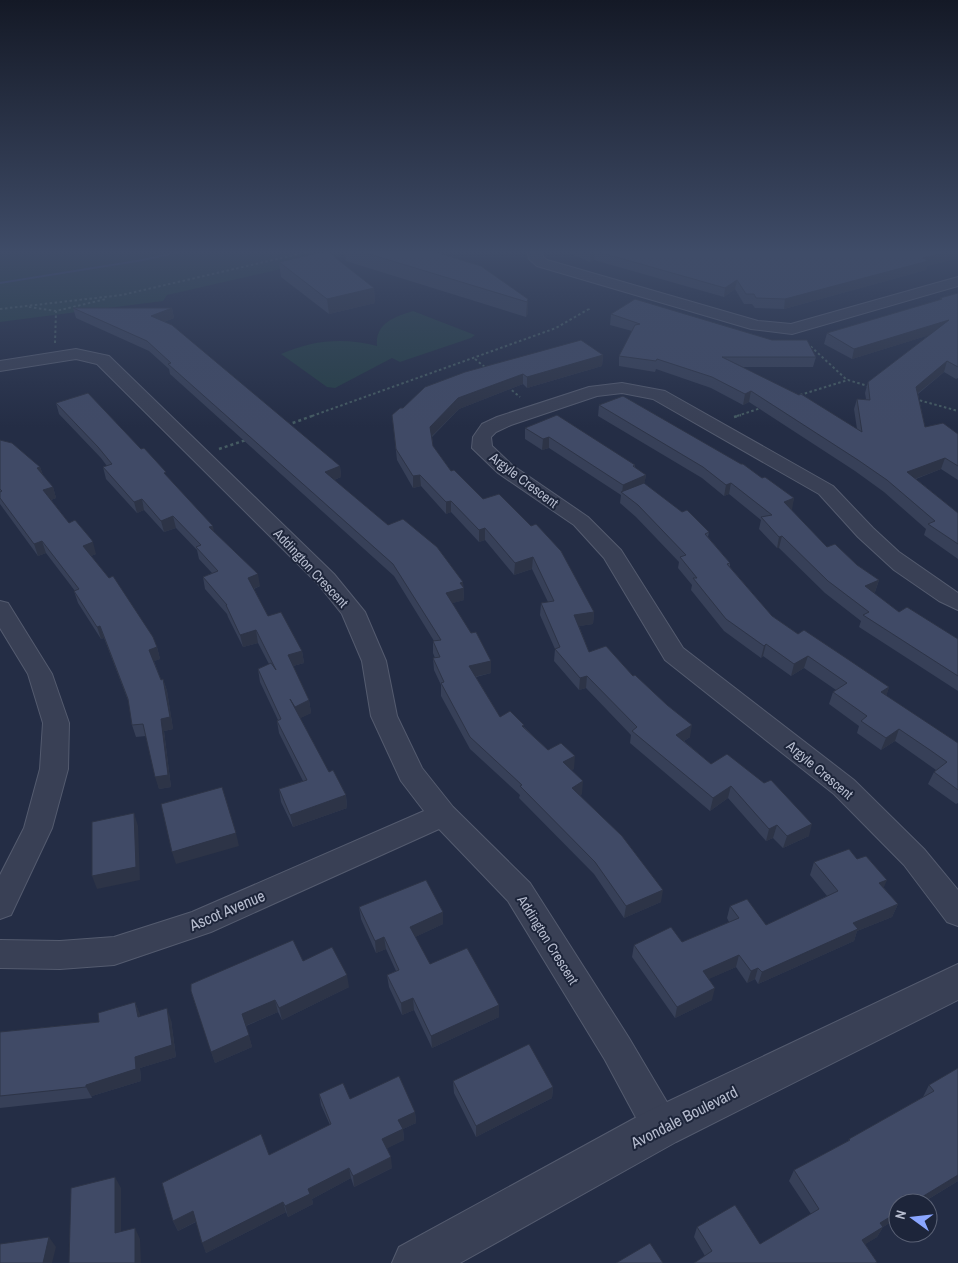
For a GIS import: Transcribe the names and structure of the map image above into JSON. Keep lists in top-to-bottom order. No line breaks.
{"streets":{"street":["Argyle Crescent","Addington Crescent","Ascot Avenue","Avondale Boulevard"]},"crossings":[["Addington Crescent","Ascot Avenue"],["Addington Crescent","Avondale Boulevard"]],"north":"left"}
